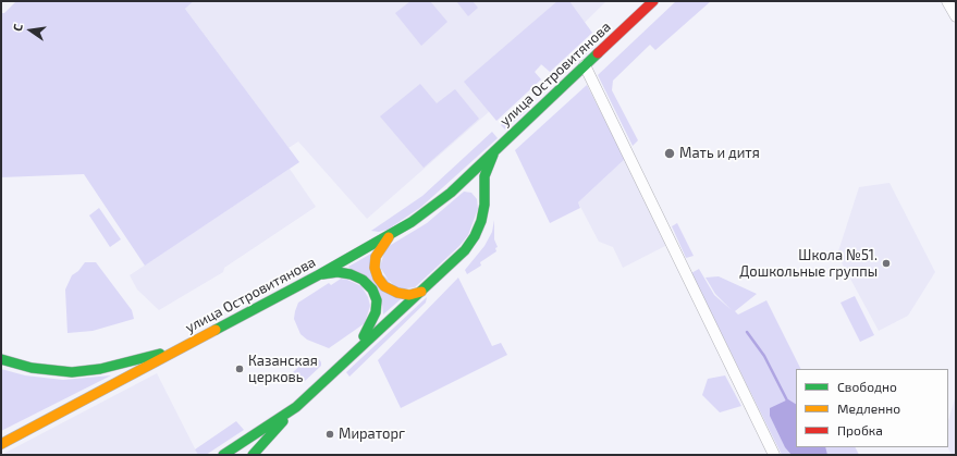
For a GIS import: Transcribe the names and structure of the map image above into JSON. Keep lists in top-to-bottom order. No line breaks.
{"streets":{"main road":["улица Островитянова"]},"places":["Мать и дитя","Школа №51. Дошкольные группы","Казанская церковь","Мираторг"],"legend":["Свободно","Медленно","Пробка"],"north":"left"}
